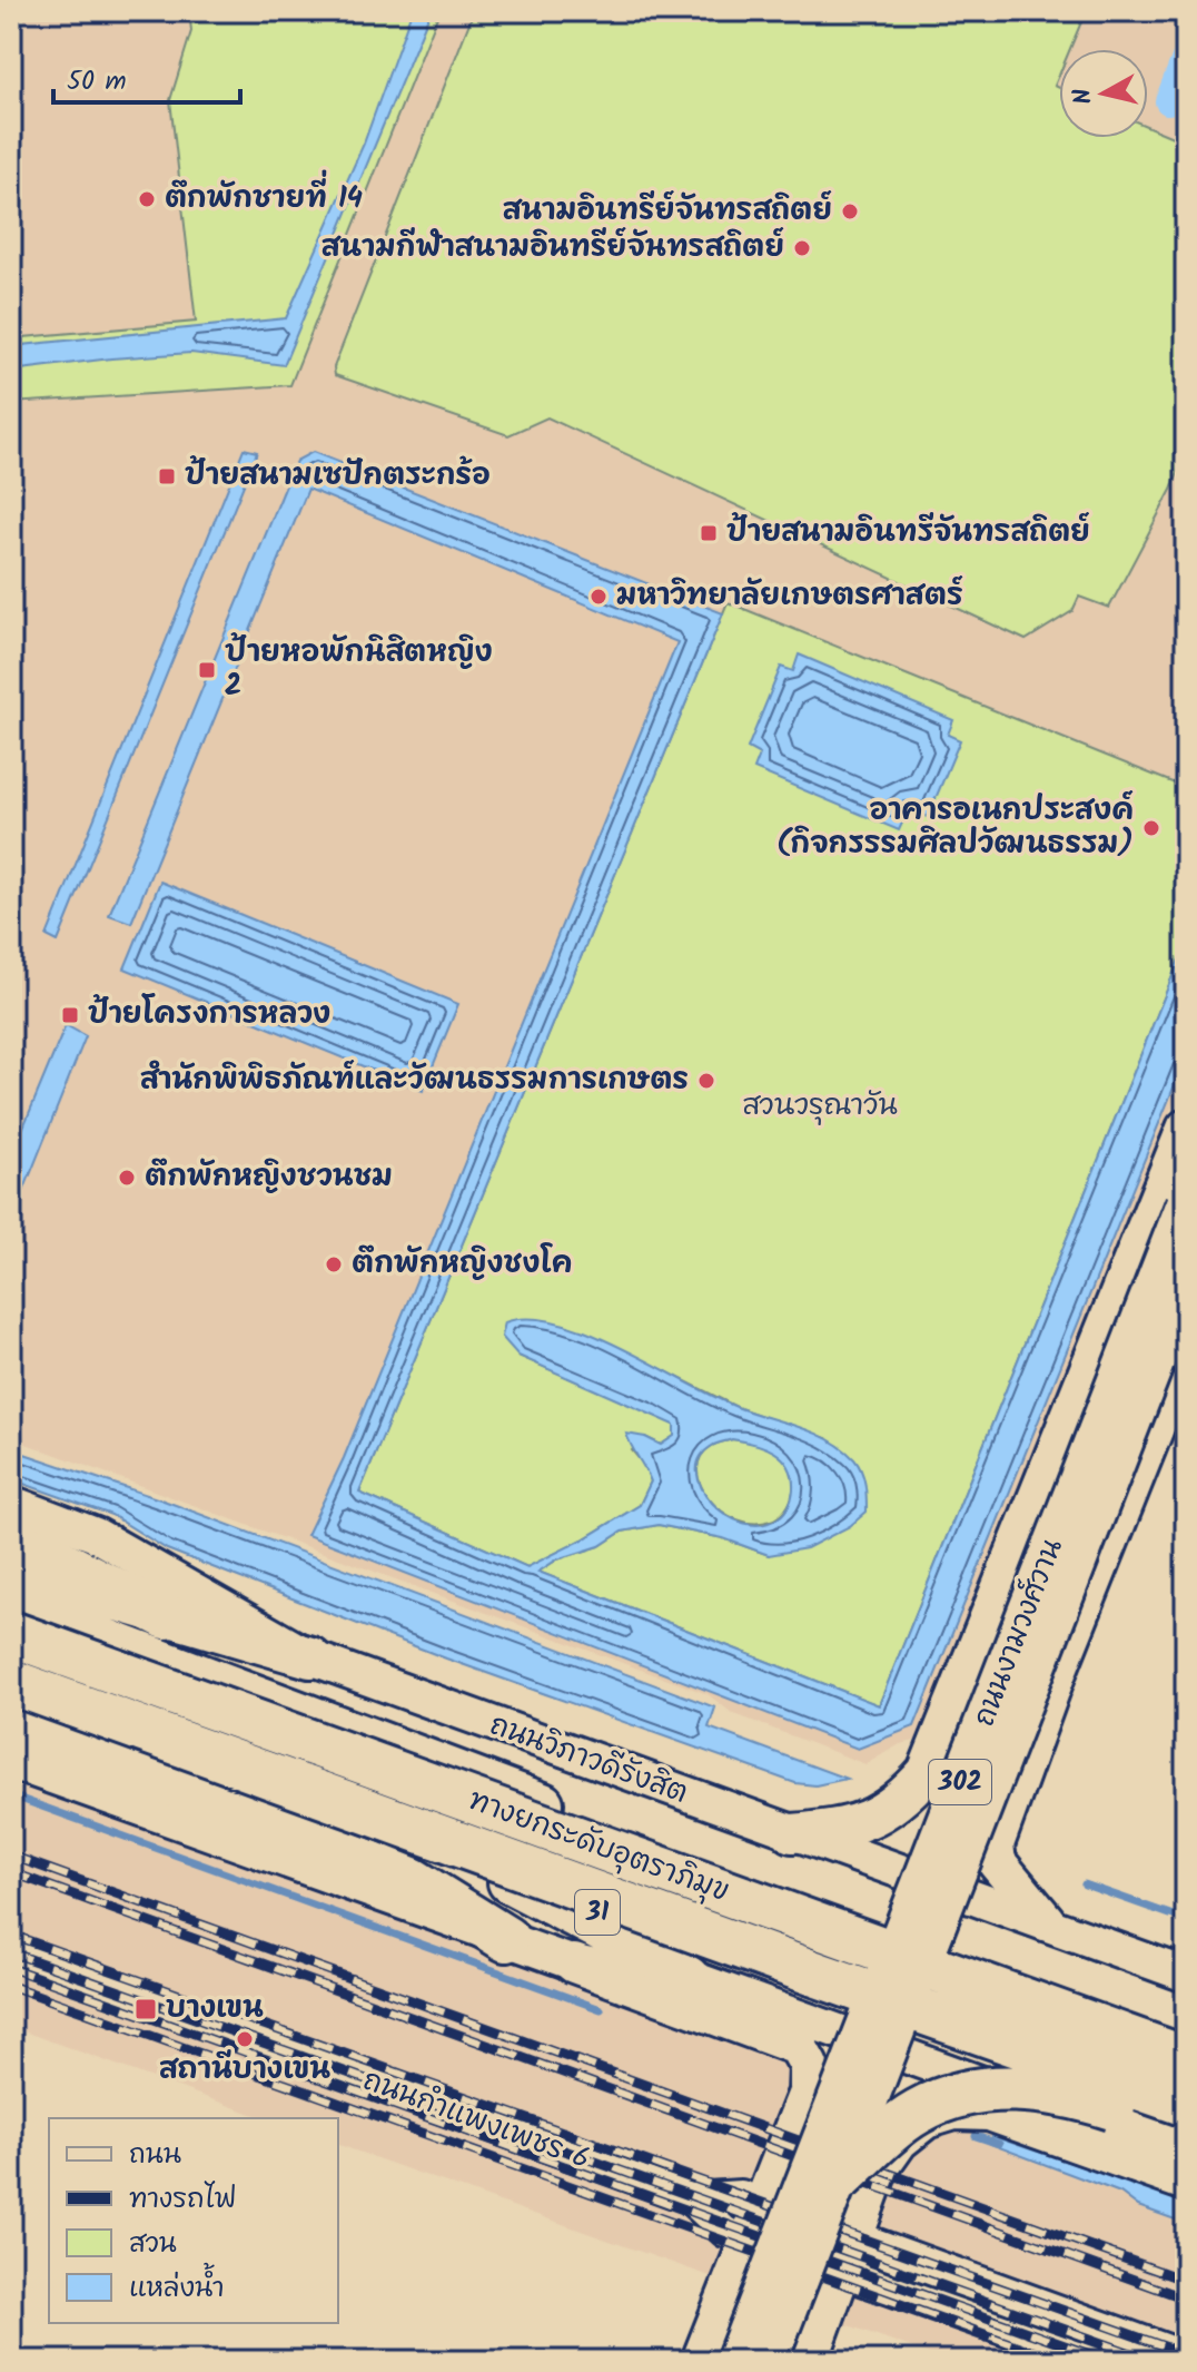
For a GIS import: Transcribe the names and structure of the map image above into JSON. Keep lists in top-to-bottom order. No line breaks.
{"streets":{"highway":["ถนนวิภาวดีรังสิต","ทางยกระดับอุตราภิมุข","31"],"main road":["ถนนงามวงศ์วาน","302"],"street":["ถนนกำแพงเพชร 6"]},"parks":["สวนวรุณาวัน"],"places":{"other":["ตึกพักชายที่ 14","สนามอินทรีย์จันทรสถิตย์","สนามกีฬาสนามอินทรีย์จันทรสถิตย์","มหาวิทยาลัยเกษตรศาสตร์","อาคารอเนกประสงค์ (กิจกรรรมศิลปวัฒนธรรม)","สำนักพิพิธภัณฑ์และวัฒนธรรมการเกษตร","ตึกพักหญิงชวนชม","ตึกพักหญิงชงโค","สถานีบางเขน"],"transit":["ป้ายสนามเซปักตระกร้อ","ป้ายสนามอินทรีจันทรสถิตย์","ป้ายหอพักนิสิตหญิง 2","ป้ายโครงการหลวง","บางเขน"]},"legend":["ถนน","ทางรถไฟ","สวน","แหล่งน้ำ"],"scale_bar":"50 m","north":"left"}
